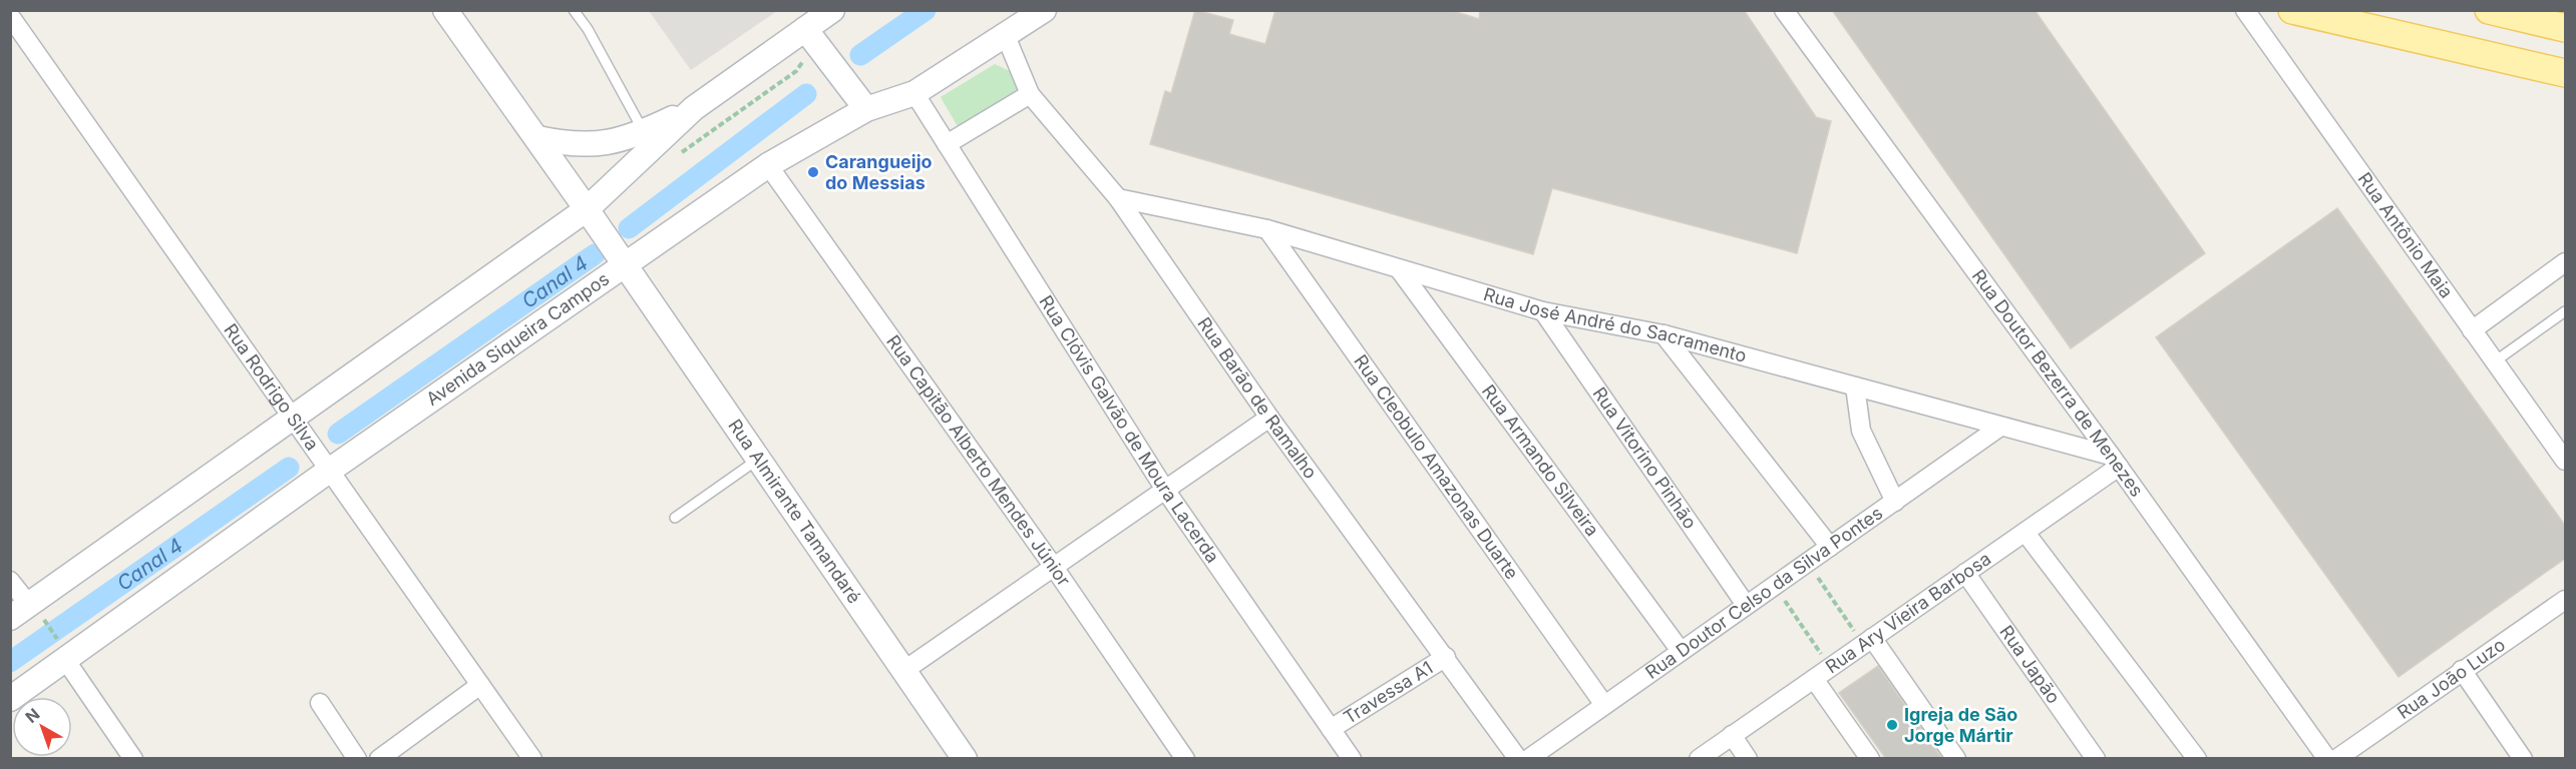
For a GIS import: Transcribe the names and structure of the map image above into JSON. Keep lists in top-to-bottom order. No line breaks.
{"streets":{"main road":["Avenida Siqueira Campos","Rua Almirante Tamandaré"],"street":["Rua Antônio Maia","Rua José André do Sacramento","Rua Doutor Bezerra de Menezes","Rua Rodrigo Silva","Rua Barão de Ramalho","Rua Clóvis Galvão de Moura Lacerda","Rua Vitorino Pinhão","Rua Capitão Alberto Mendes Júnior","Rua Armando Silveira","Rua Cleobulo Amazonas Duarte","Rua Doutor Celso da Silva Pontes","Rua Ary Vieira Barbosa","Rua Japão","Rua João Luzo","Travessa A1"]},"crossings":[["Rua José André do Sacramento","Rua Doutor Bezerra de Menezes"],["Rua José André do Sacramento","Rua Barão de Ramalho"],["Rua José André do Sacramento","Rua Vitorino Pinhão"],["Rua José André do Sacramento","Rua Armando Silveira"],["Rua José André do Sacramento","Rua Cleobulo Amazonas Duarte"],["Rua José André do Sacramento","Rua Doutor Celso da Silva Pontes"],["Rua José André do Sacramento","Rua Ary Vieira Barbosa"],["Avenida Siqueira Campos","Rua Rodrigo Silva"],["Avenida Siqueira Campos","Rua Barão de Ramalho"],["Avenida Siqueira Campos","Rua Clóvis Galvão de Moura Lacerda"],["Avenida Siqueira Campos","Rua Capitão Alberto Mendes Júnior"],["Avenida Siqueira Campos","Rua Almirante Tamandaré"],["Rua Doutor Bezerra de Menezes","Rua Ary Vieira Barbosa"],["Rua Barão de Ramalho","Travessa A1"],["Rua Clóvis Galvão de Moura Lacerda","Travessa A1"],["Rua Vitorino Pinhão","Rua Doutor Celso da Silva Pontes"],["Rua Armando Silveira","Rua Doutor Celso da Silva Pontes"],["Rua Cleobulo Amazonas Duarte","Rua Doutor Celso da Silva Pontes"],["Rua Ary Vieira Barbosa","Rua Japão"]],"water":["Canal 4"],"places":["Carangueijo do Messias","Igreja de São Jorge Mártir"],"north":"top left"}
